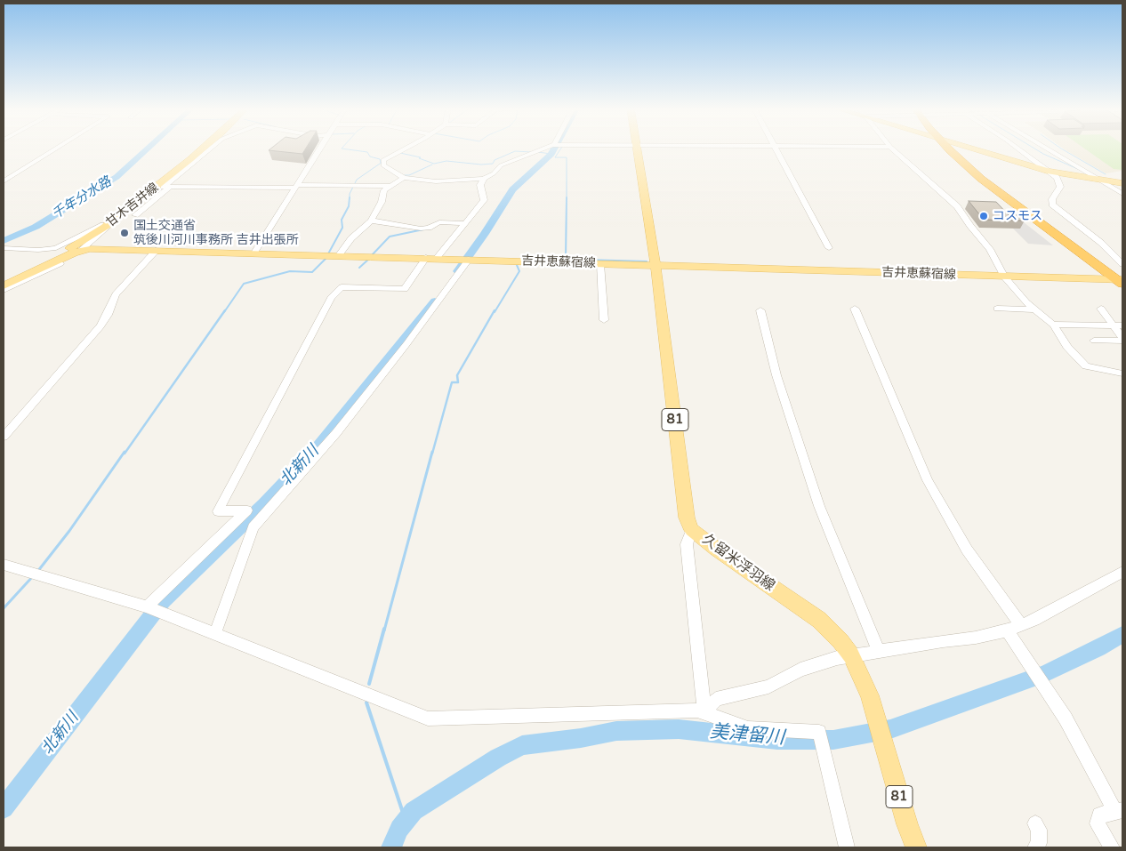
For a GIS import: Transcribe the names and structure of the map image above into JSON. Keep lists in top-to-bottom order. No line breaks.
{"streets":{"main road":["甘木吉井線","吉井恵蘇宿線","81","久留米浮羽線"]},"crossings":[["吉井恵蘇宿線","久留米浮羽線"]],"water":["千年分水路","北新川","美津留川"],"places":["コスモス","国土交通省 筑後川河川事務所 吉井出張所"]}
